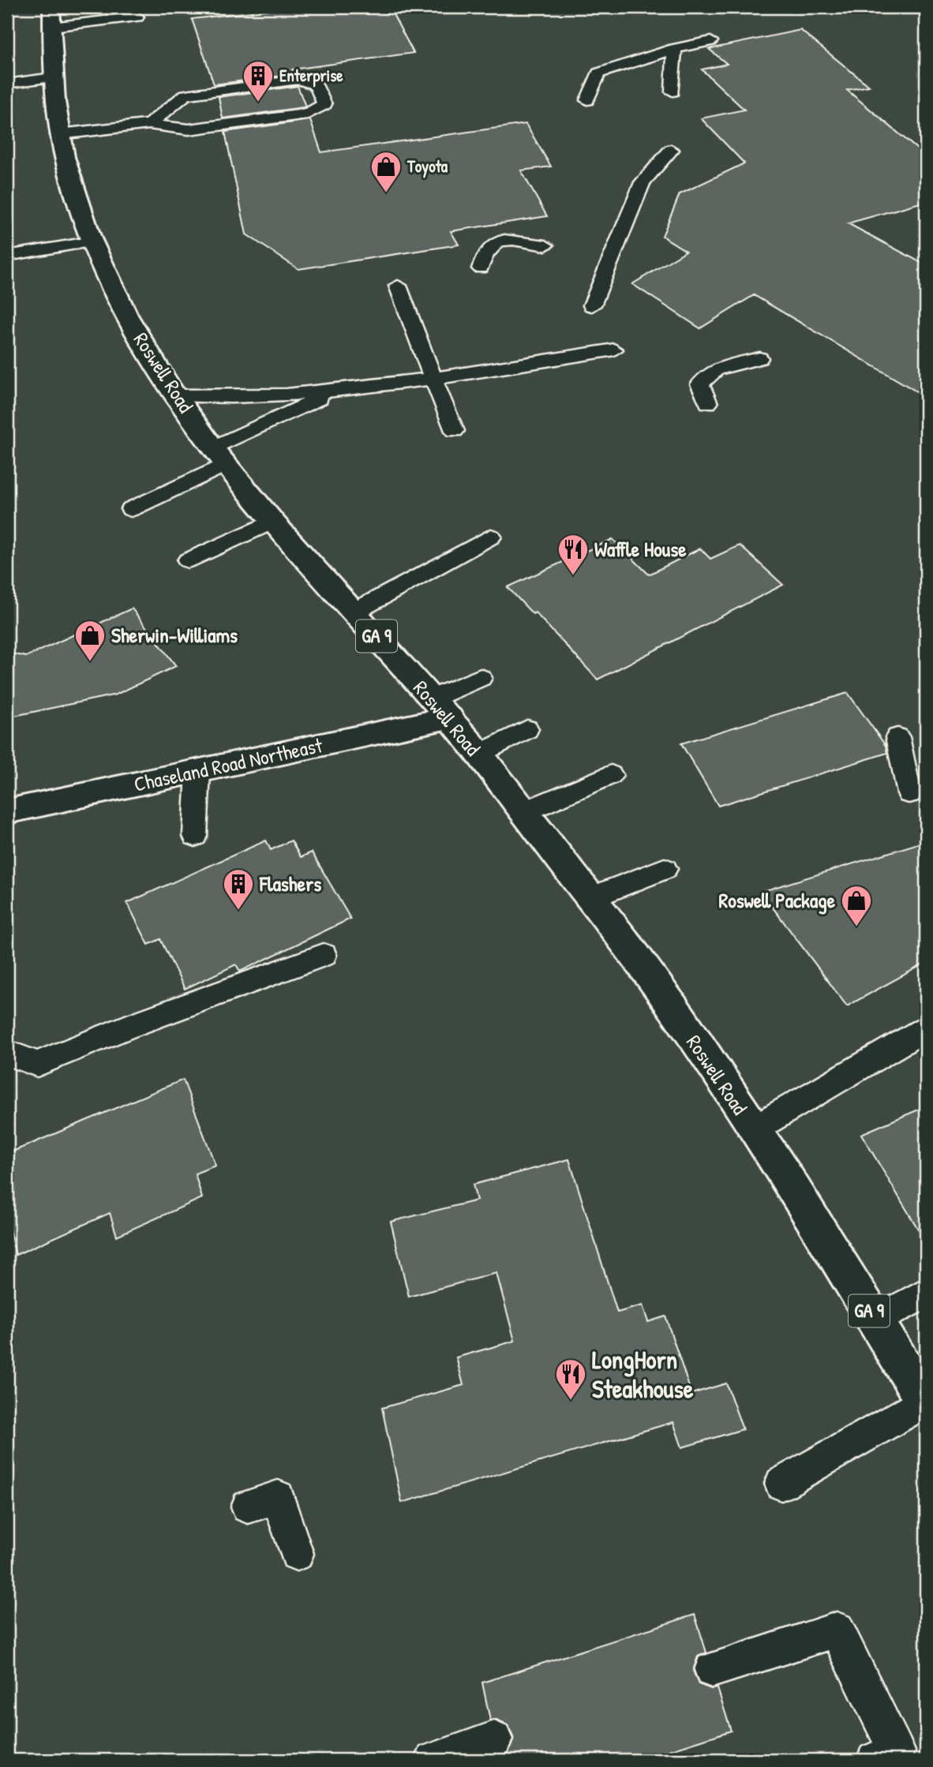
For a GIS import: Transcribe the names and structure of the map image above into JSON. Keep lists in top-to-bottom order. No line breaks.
{"streets":{"main road":["Roswell Road","GA 9","Chaseland Road Northeast"]},"crossings":[["Roswell Road","Chaseland Road Northeast"]],"places":{"building":["Enterprise","Flashers"],"shop":["Toyota","Sherwin-Williams","Roswell Package"],"restaurant":["Waffle House","LongHorn Steakhouse"]}}
